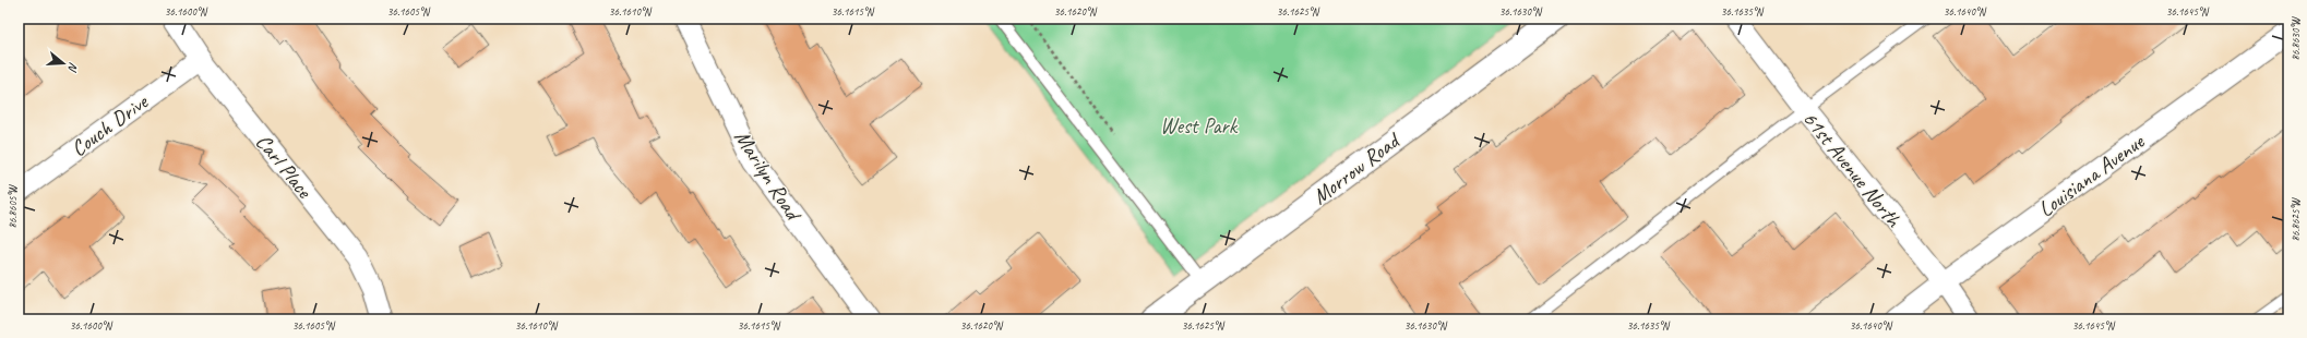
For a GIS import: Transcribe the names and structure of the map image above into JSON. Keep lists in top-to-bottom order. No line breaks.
{"streets":{"street":["Couch Drive","Carl Place","Morrow Road","61st Avenue North","Marilyn Road","Louisiana Avenue"]},"crossings":[["Couch Drive","Carl Place"],["61st Avenue North","Louisiana Avenue"]],"parks":["West Park"],"north":"right","coordinates":["36.1600°N","36.1605°N","36.1610°N","36.1615°N","36.1620°N","36.1625°N","36.1630°N","36.1635°N","36.1640°N","36.1645°N","86.8630°W","86.8605°W","86.8625°W"]}
